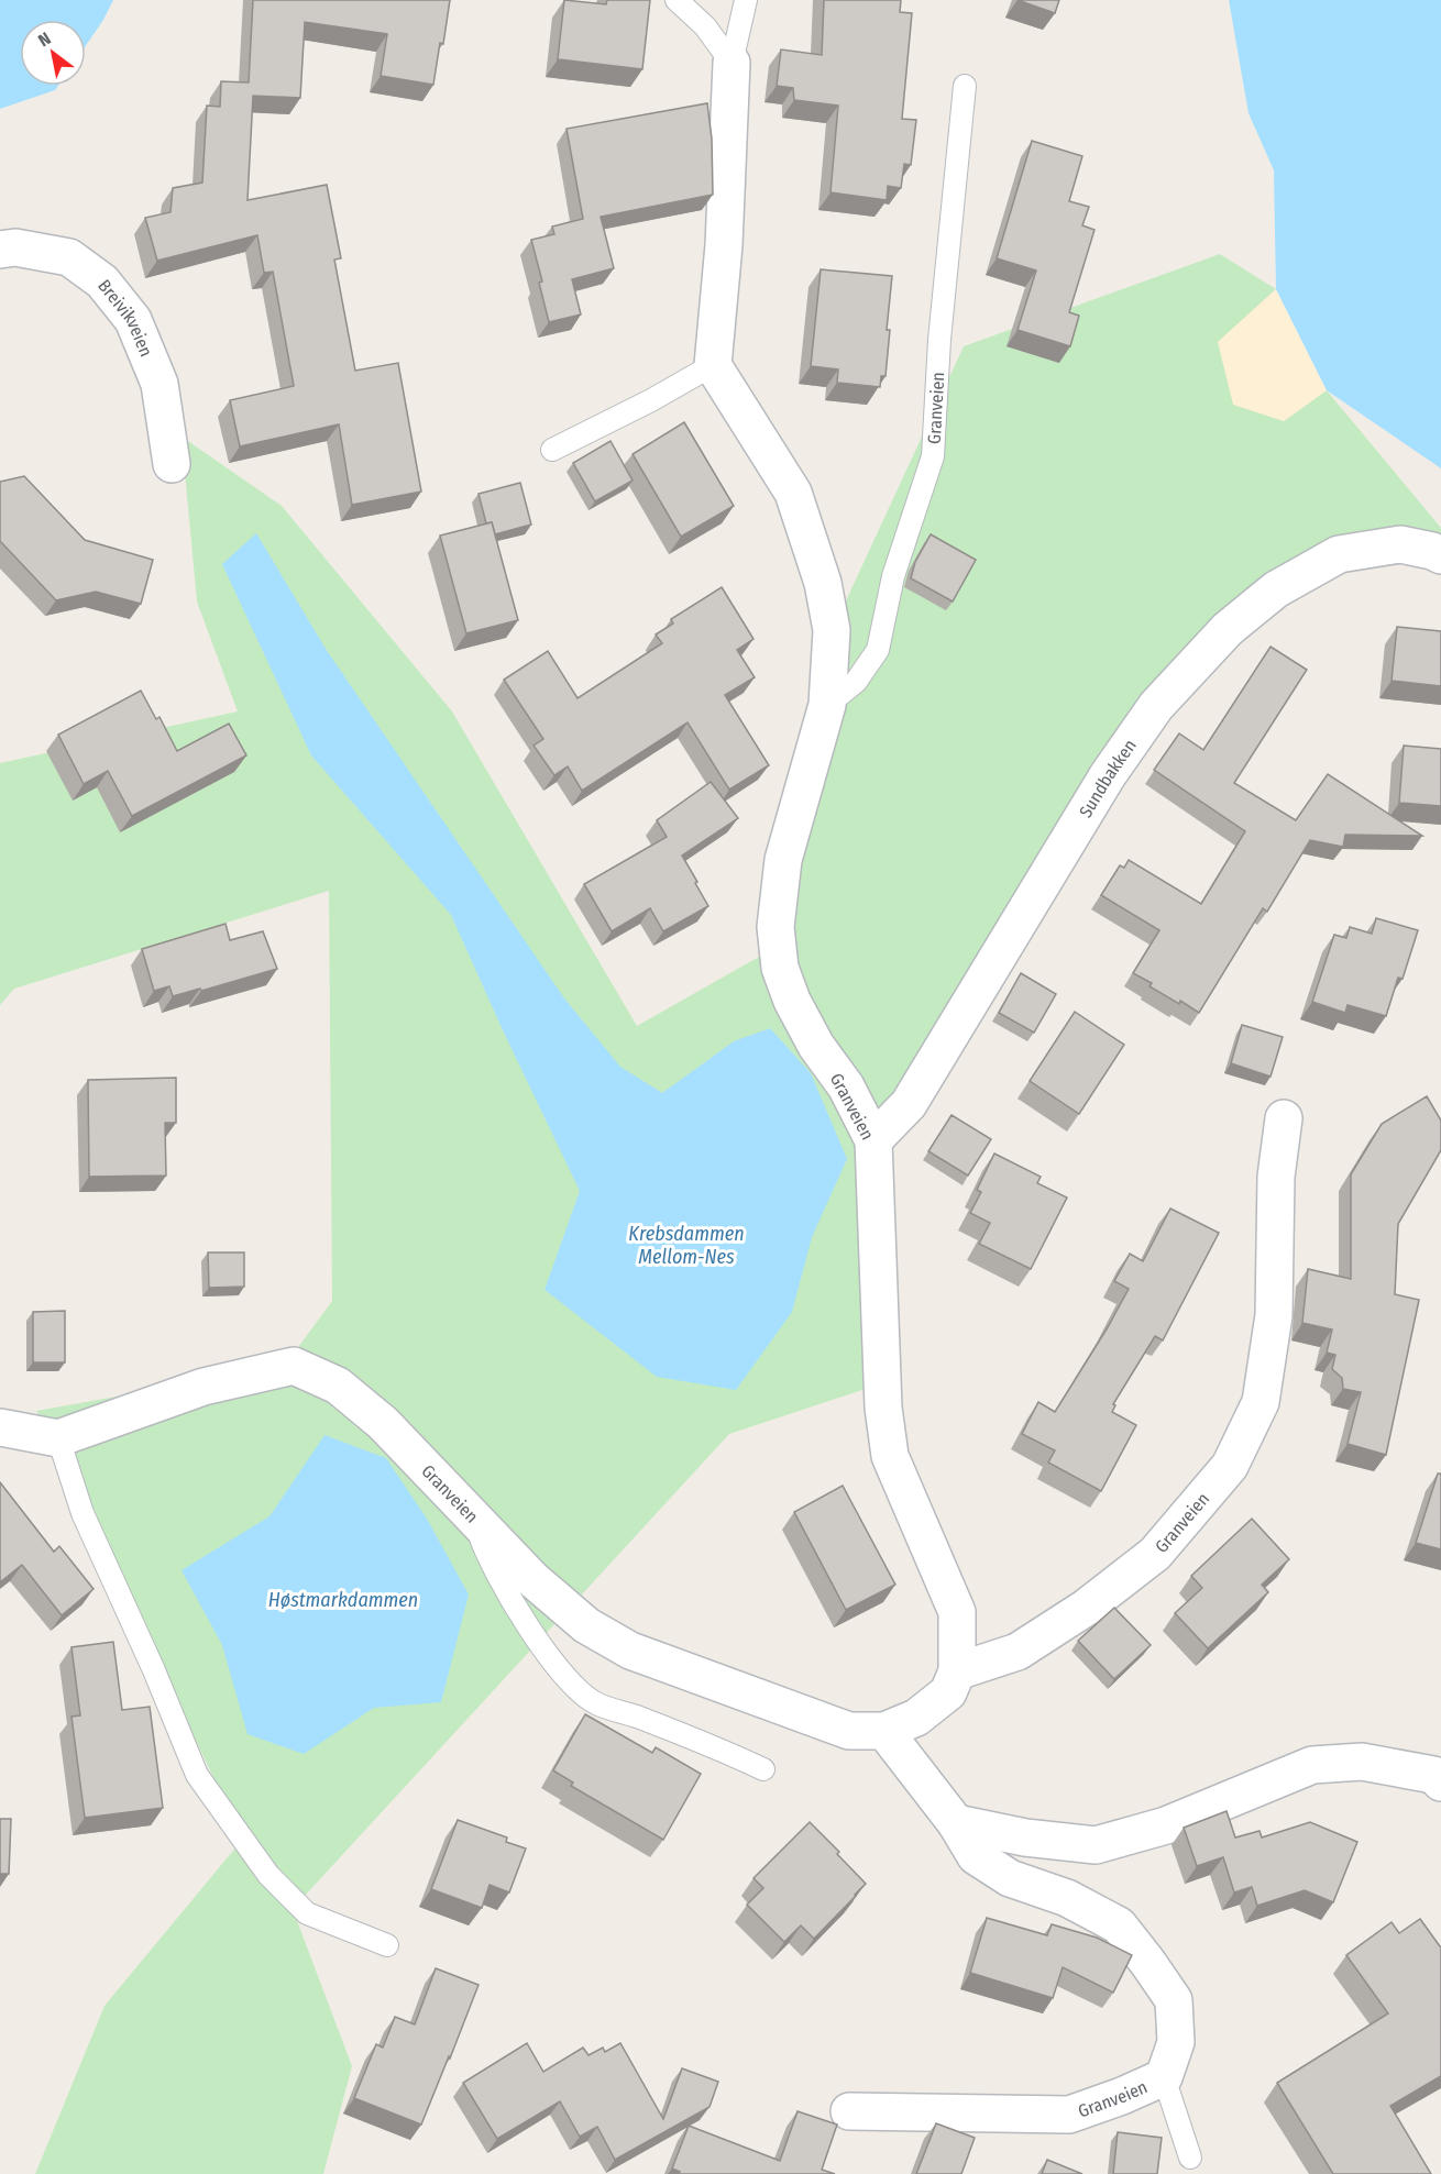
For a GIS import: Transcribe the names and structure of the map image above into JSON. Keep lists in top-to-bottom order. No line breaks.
{"streets":{"street":["Breivikveien","Granveien","Sundbakken"]},"crossings":[["Granveien","Sundbakken"]],"water":["Krebsdammen Mellom-Nes","Høstmarkdammen"],"north":"top left"}
